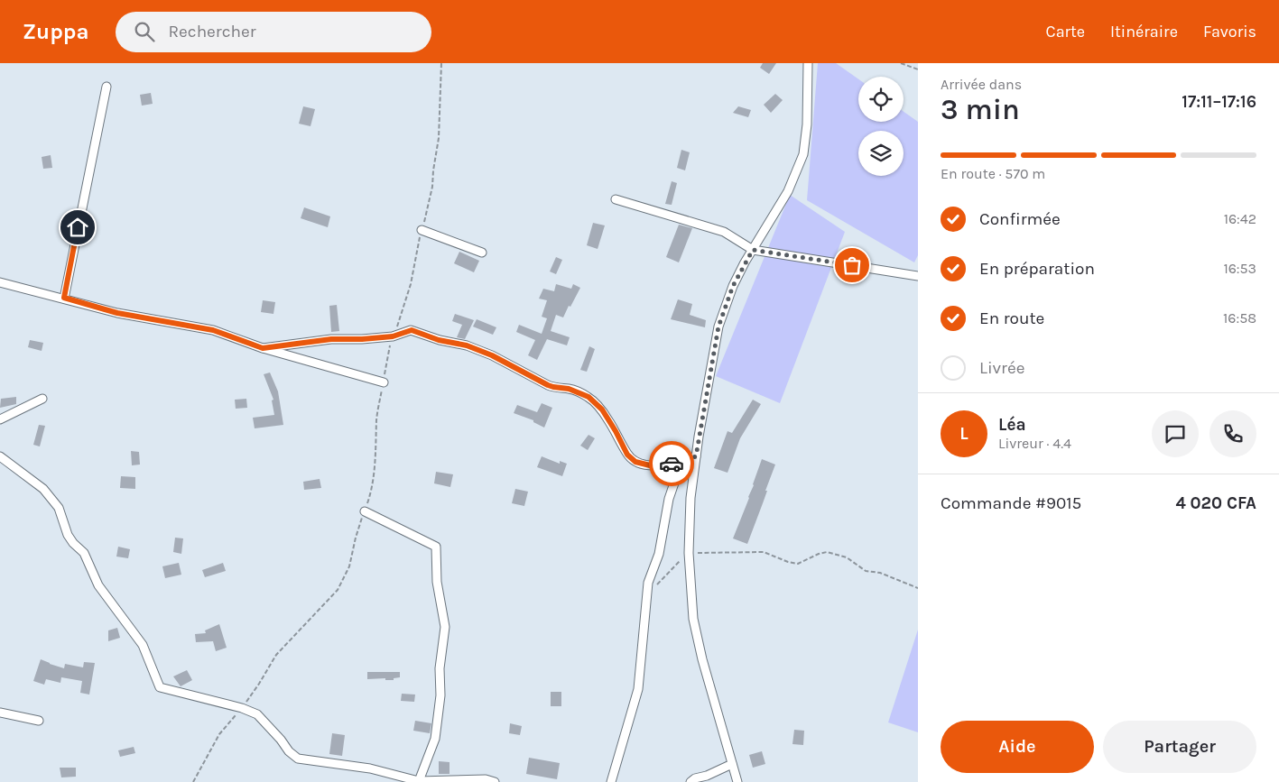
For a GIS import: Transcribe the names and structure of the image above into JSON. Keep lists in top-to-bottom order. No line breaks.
{"page":{"header":"Zuppa","search":"Rechercher","nav":["Carte","Itinéraire","Favoris"],"heading":["3 min","Arrivée dans","17:11–17:16"],"panel":["Léa","Livreur · 4.4","Commande #9015","4 020 CFA"],"bar":"En route · 570 m","list":[["Confirmée","16:42"],["En préparation","16:53"],["En route","16:58"],"Livrée"],"round":"L","buttons":["Aide","Partager"]}}
